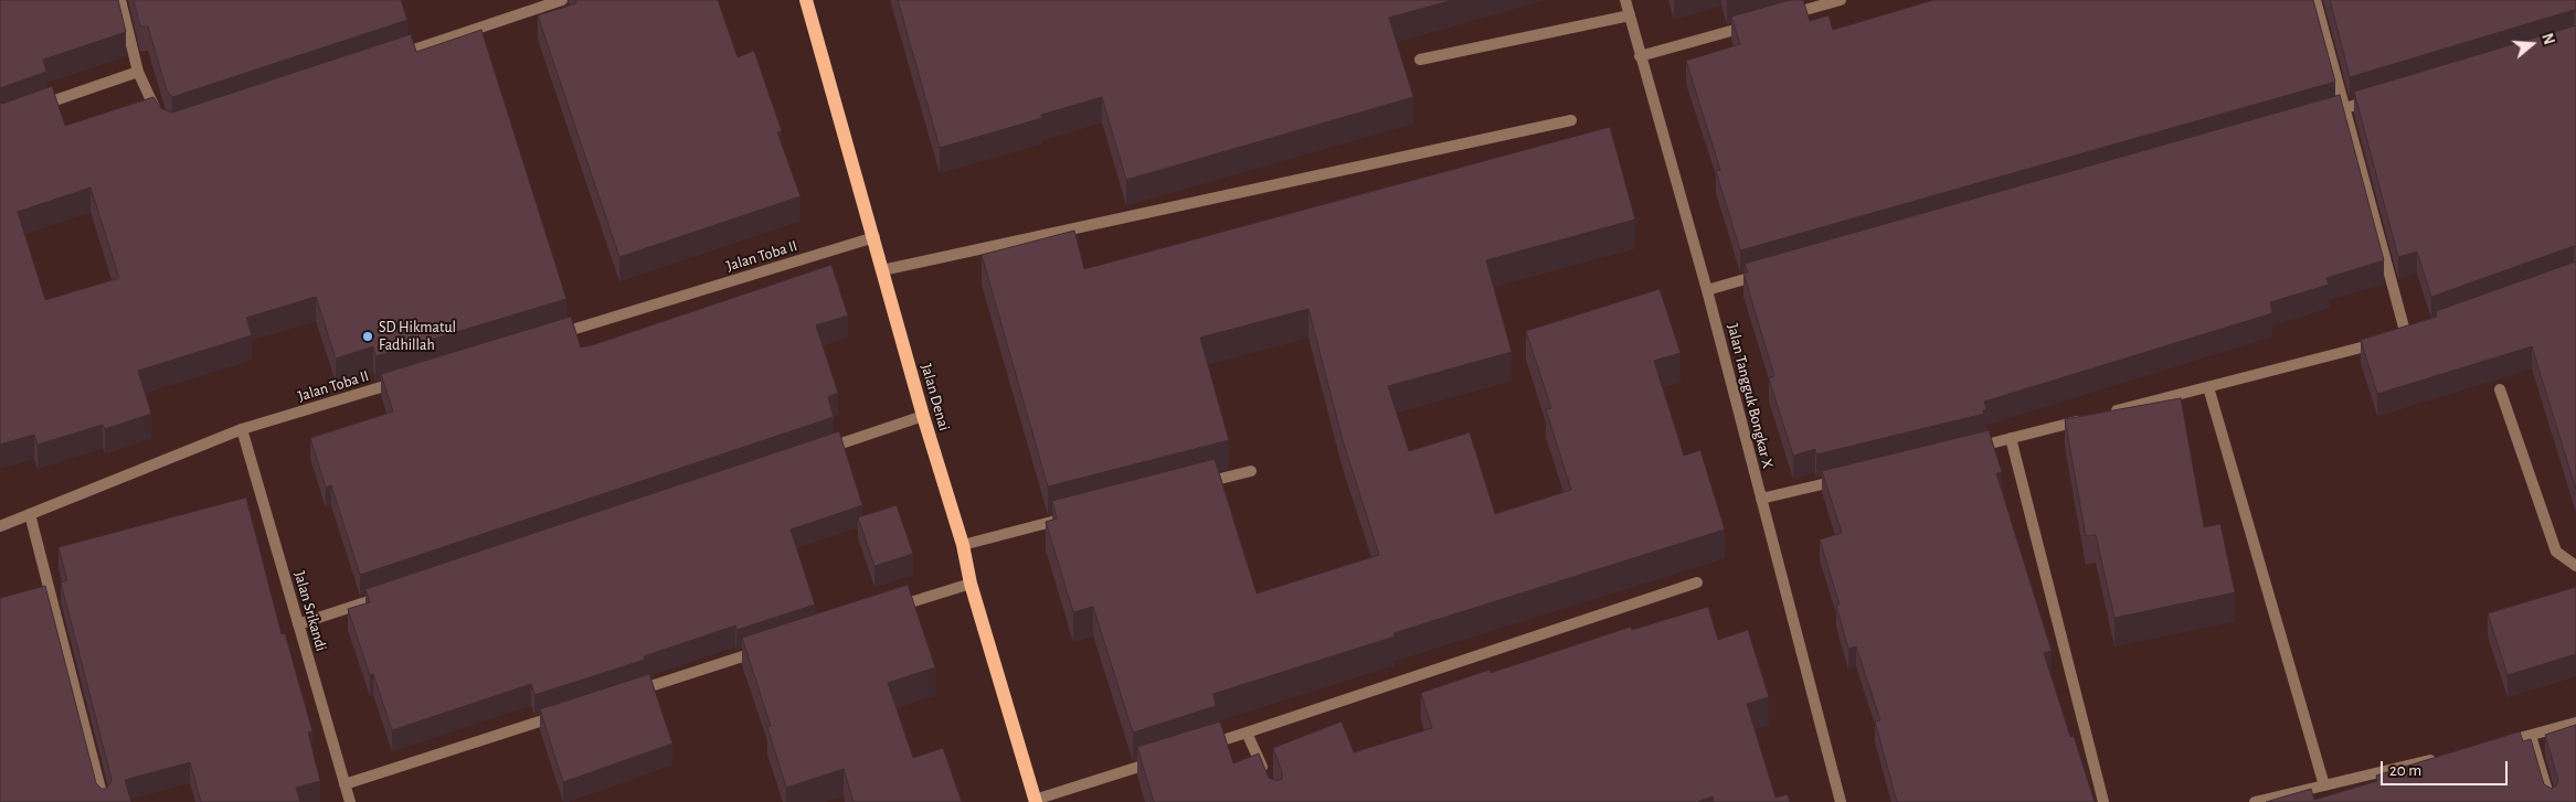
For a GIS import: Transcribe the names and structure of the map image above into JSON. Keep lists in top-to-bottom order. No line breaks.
{"streets":{"main road":["Jalan Denai"],"street":["Jalan Toba II","Jalan Tangguk Bongkar X","Jalan Srikandi"]},"crossings":[["Jalan Toba II","Jalan Denai"],["Jalan Toba II","Jalan Srikandi"]],"places":["SD Hikmatul Fadhillah"],"scale_bar":"20 m","north":"right"}
